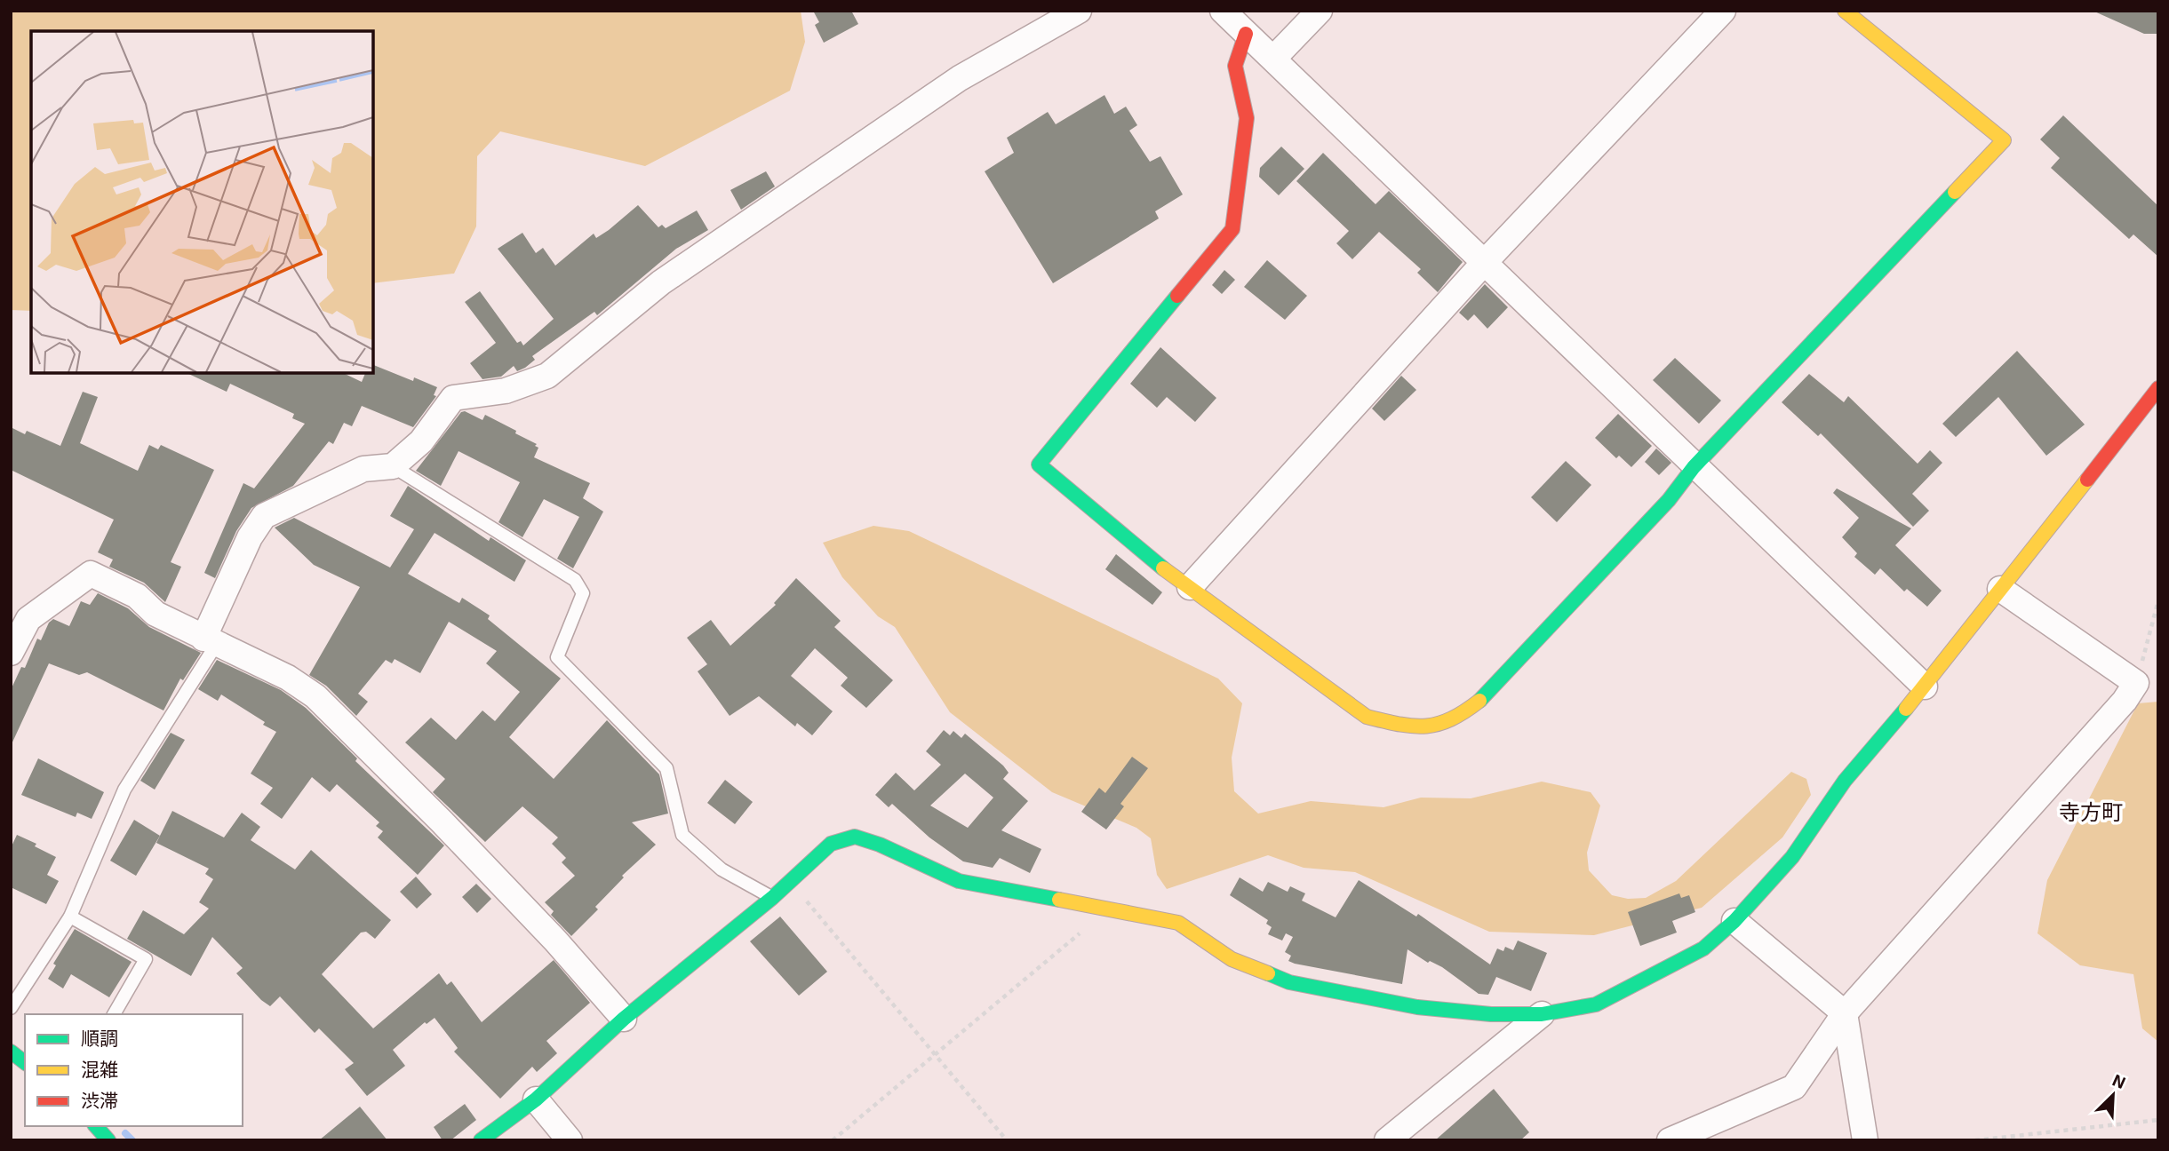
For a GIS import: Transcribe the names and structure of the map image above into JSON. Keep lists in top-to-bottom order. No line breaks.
{"districts":["寺方町"],"legend":["順調","混雑","渋滞"],"north":"top right"}
